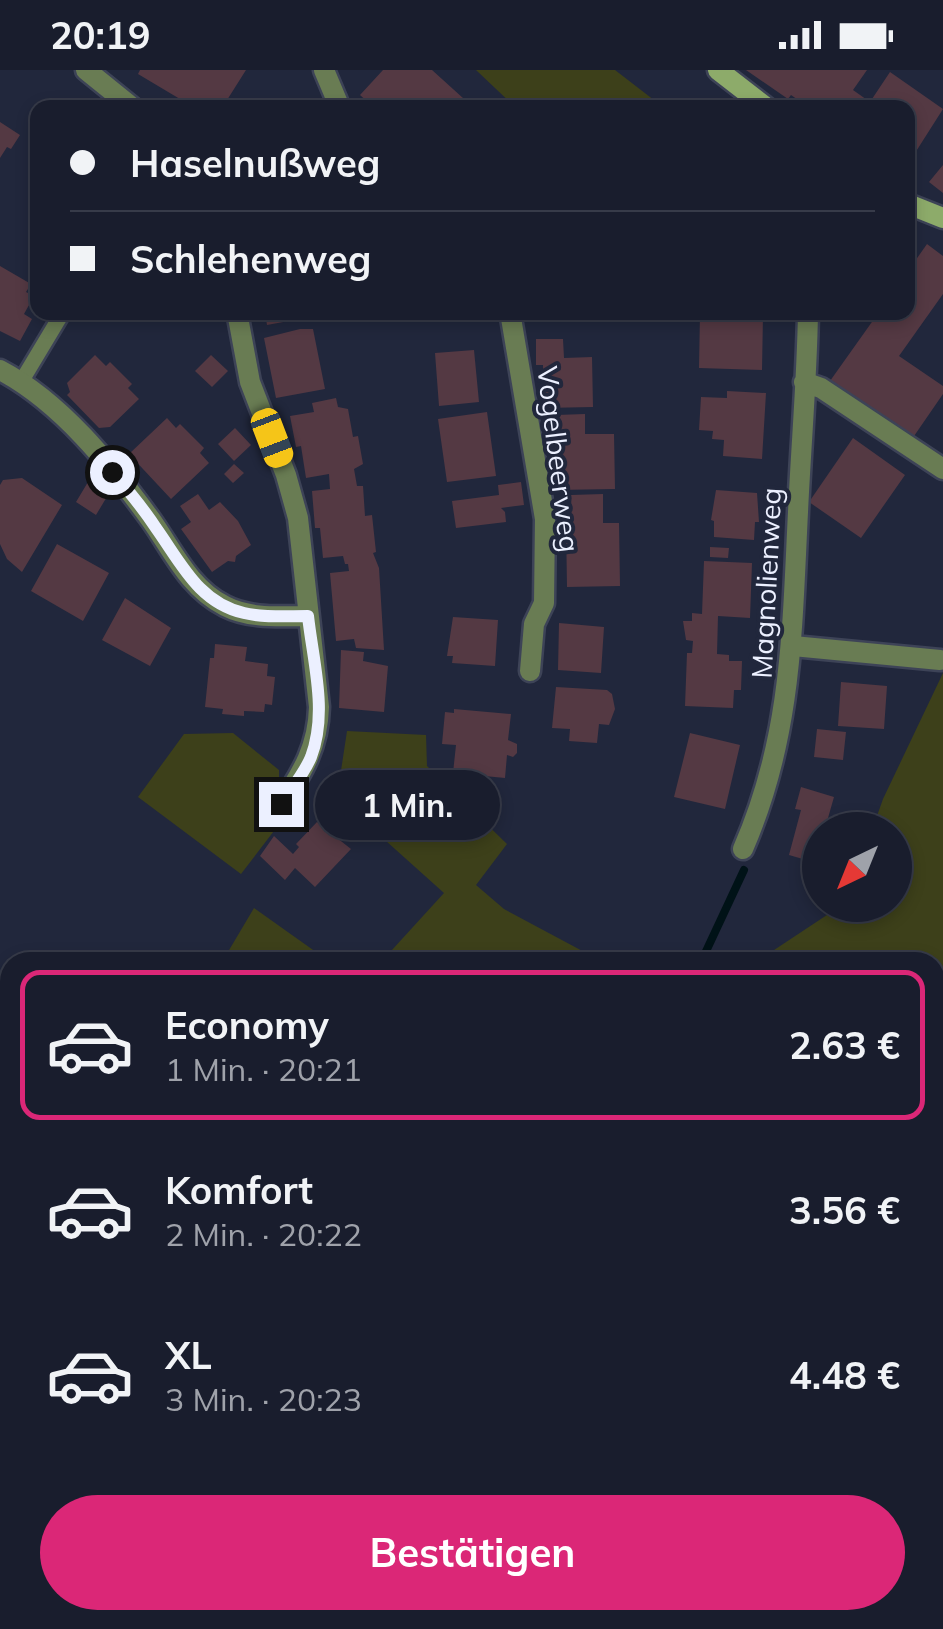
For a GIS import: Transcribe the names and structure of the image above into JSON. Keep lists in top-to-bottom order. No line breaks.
{"streets":{"street":["Vogelbeerweg","Magnolienweg"]},"north":"bottom left","page":{"status":"20:19","banner":["Haselnußweg","Schlehenweg"],"bubble":"1 Min.","list":[{"name":"Economy","note":"1 Min. · 20:21","value":"2.63 €"},{"name":"Komfort","note":"2 Min. · 20:22","value":"3.56 €"},{"name":"XL","note":"3 Min. · 20:23","value":"4.48 €"}],"buttons":"Bestätigen"}}
